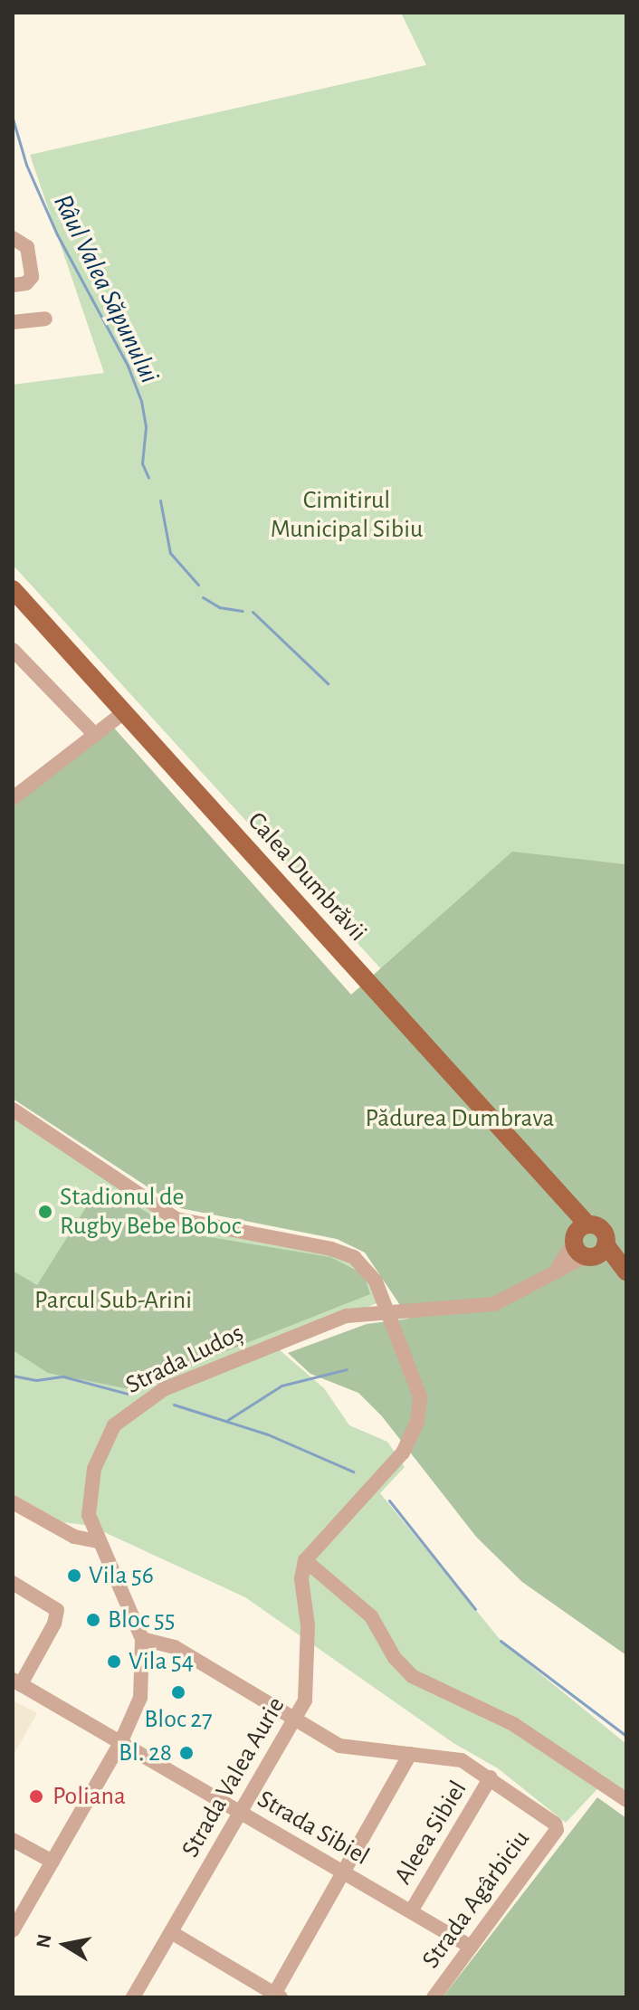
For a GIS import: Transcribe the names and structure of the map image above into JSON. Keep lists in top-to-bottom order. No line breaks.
{"streets":{"main road":["Calea Dumbrăvii"],"street":["Strada Ludoș","Strada Valea Aurie","Strada Sibiel","Aleea Sibiel","Strada Agârbiciu"]},"crossings":[["Calea Dumbrăvii","Strada Ludoș"],["Strada Ludoș","Strada Sibiel"],["Strada Valea Aurie","Strada Sibiel"],["Strada Sibiel","Aleea Sibiel"],["Strada Sibiel","Strada Agârbiciu"],["Aleea Sibiel","Strada Agârbiciu"]],"water":["Râul Valea Săpunului"],"parks":["Cimitirul Municipal Sibiu","Pădurea Dumbrava","Parcul Sub-Arini"],"places":["Stadionul de Rugby Bebe Boboc","Vila 56","Bloc 55","Vila 54","Bloc 27","Bl. 28","Poliana"],"north":"left"}
